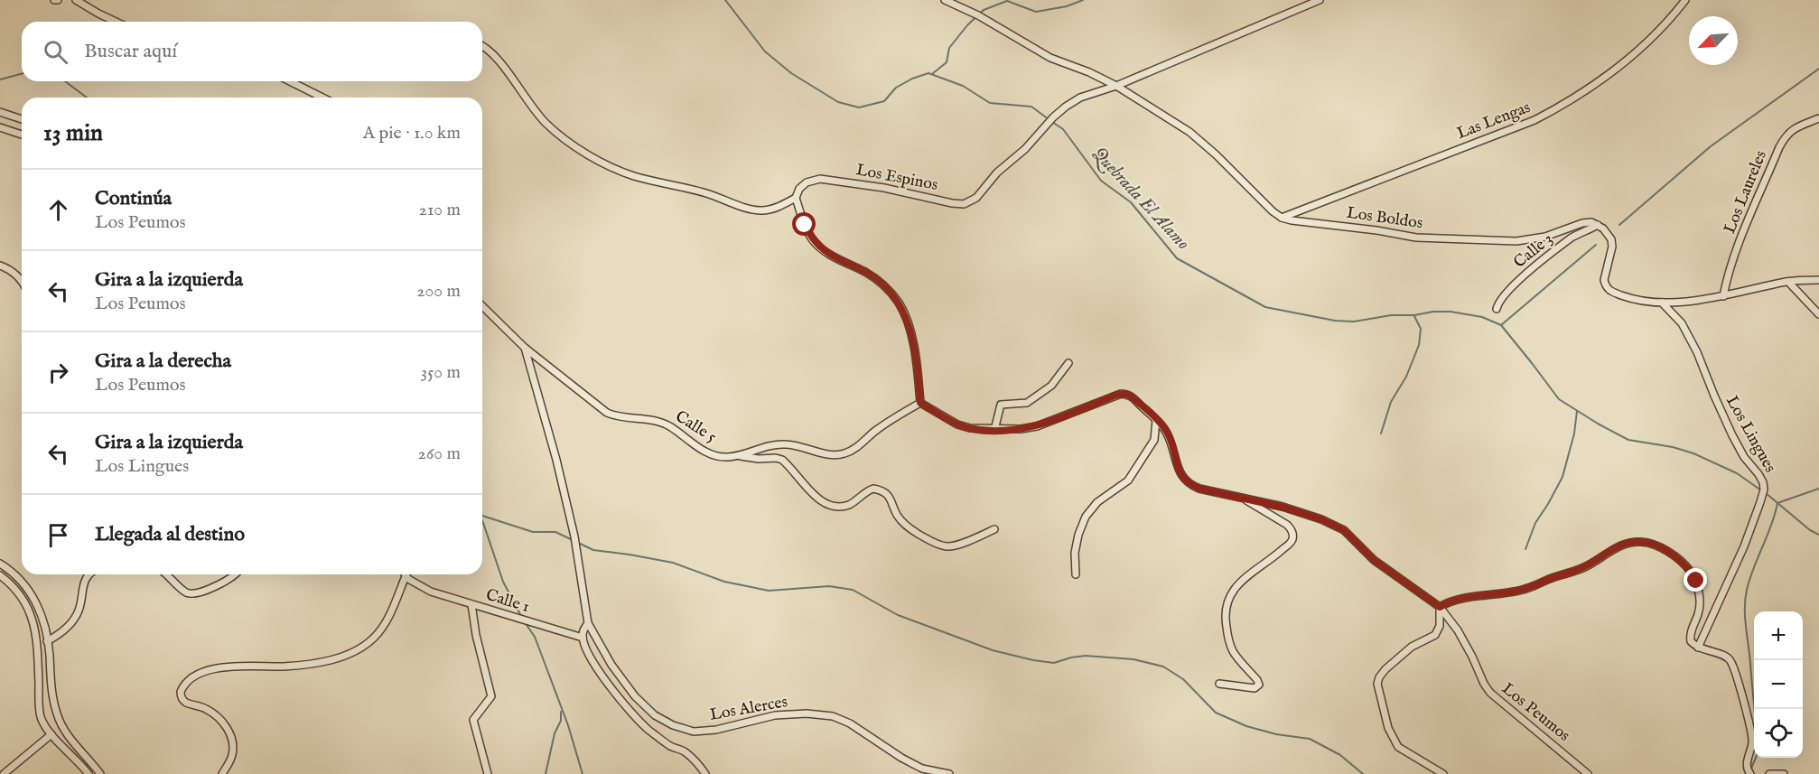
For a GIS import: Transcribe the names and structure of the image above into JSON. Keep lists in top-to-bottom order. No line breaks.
{"streets":{"street":["Las Lengas","Los Espinos","Los Laureles","Los Boldos","Calle 3","Calle 5","Los Lingues","Calle 1","Los Alerces","Los Peumos"]},"crossings":[["Las Lengas","Los Boldos"],["Los Espinos","Los Boldos"],["Los Boldos","Calle 3"],["Calle 5","Los Peumos"]],"water":["Quebrada El Alamo"],"north":"bottom left","page":{"search":"Buscar aquí","heading":["13 min","A pie · 1.0 km"],"list":[["Continúa","Los Peumos","210 m"],["Gira a la izquierda","Los Peumos","200 m"],["Gira a la derecha","Los Peumos","350 m"],["Gira a la izquierda","Los Lingues","260 m"],"Llegada al destino"],"map_buttons":["+","−"]}}
